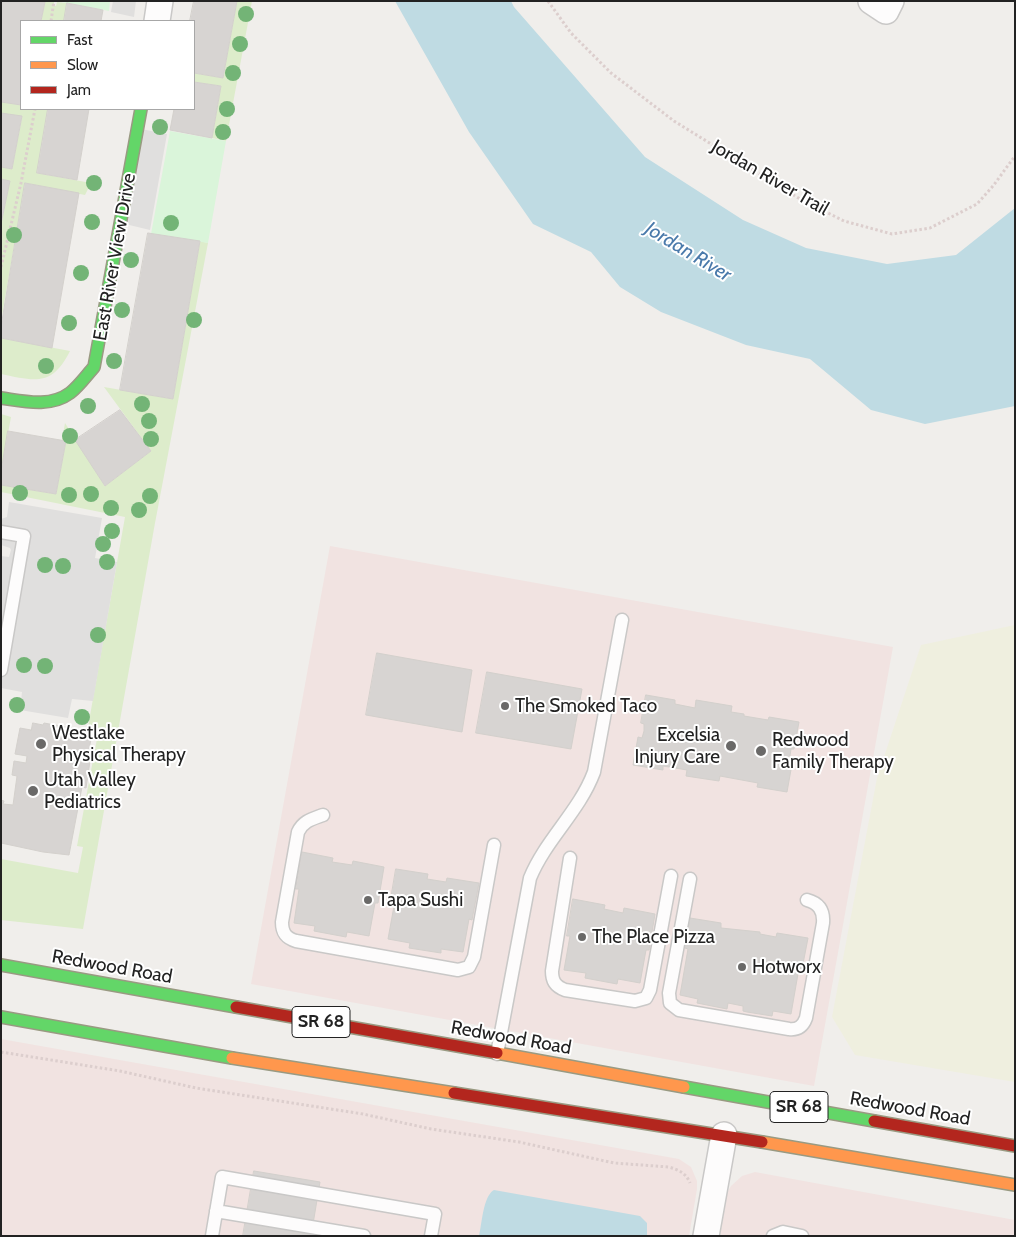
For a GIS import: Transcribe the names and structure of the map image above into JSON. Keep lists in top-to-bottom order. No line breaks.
{"streets":{"main road":["East River View Drive","Redwood Road","SR 68"],"path":["Jordan River Trail"]},"water":["Jordan River"],"places":["The Smoked Taco","Westlake Physical Therapy","Excelsia Injury Care","Redwood Family Therapy","Utah Valley Pediatrics","Tapa Sushi","The Place Pizza","Hotworx"],"legend":["Fast","Slow","Jam"]}
